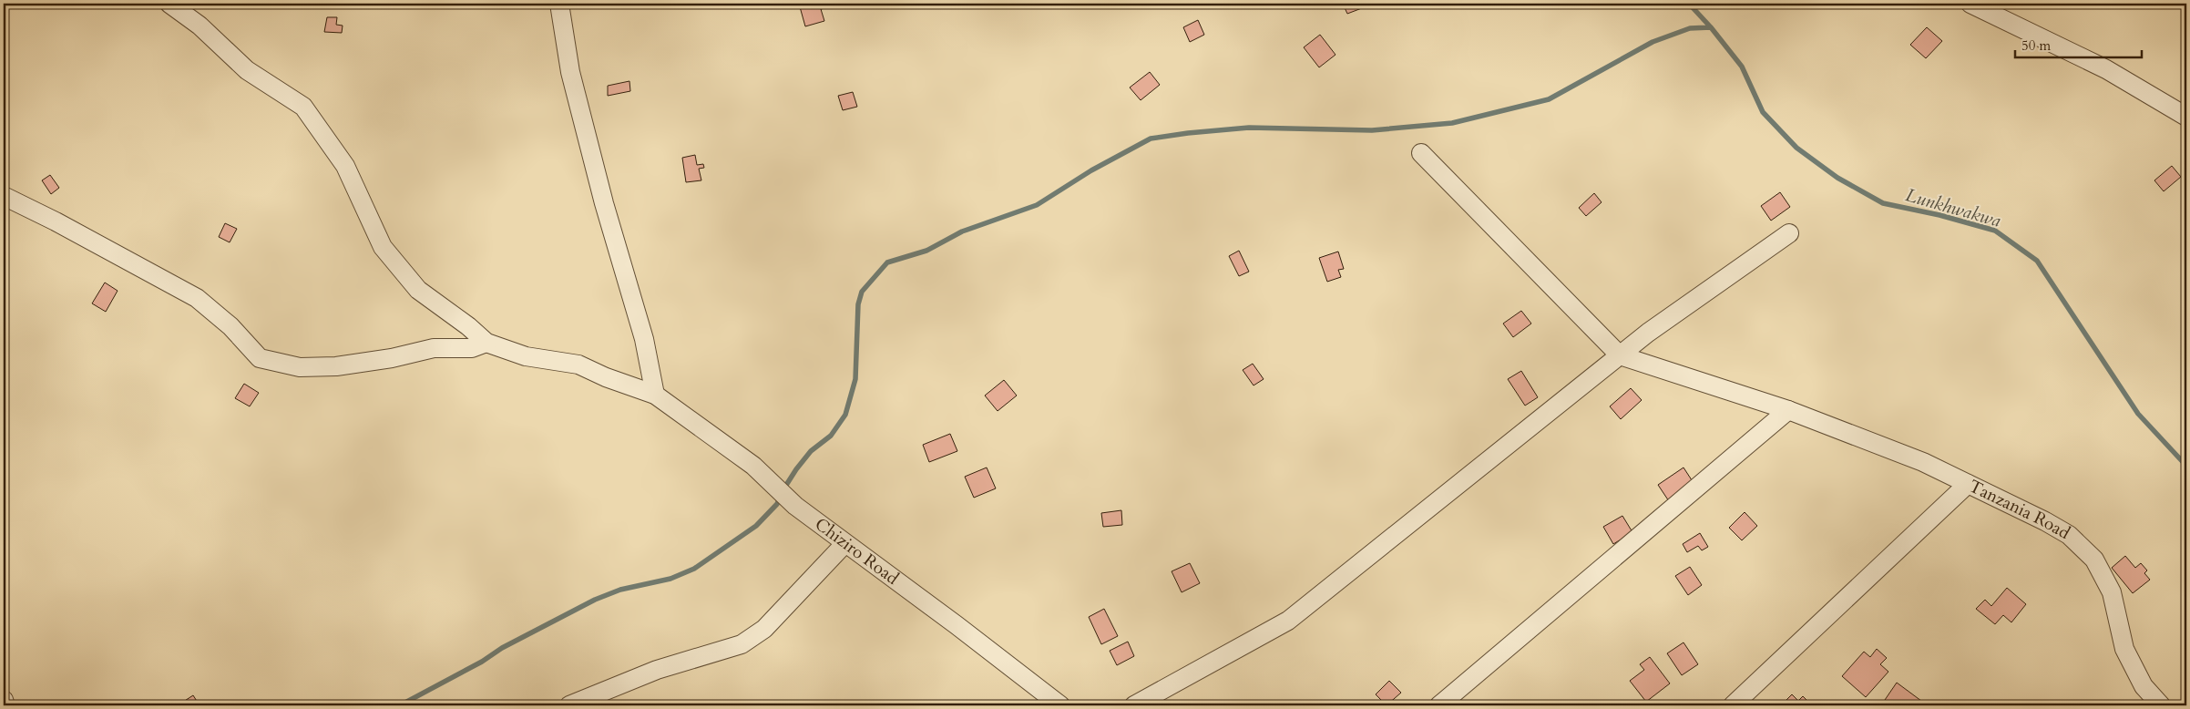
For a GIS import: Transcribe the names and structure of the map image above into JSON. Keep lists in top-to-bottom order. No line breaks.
{"streets":{"street":["Tanzania Road","Chiziro Road"]},"water":["Lunkhwakwa"],"scale_bar":"50 m"}
